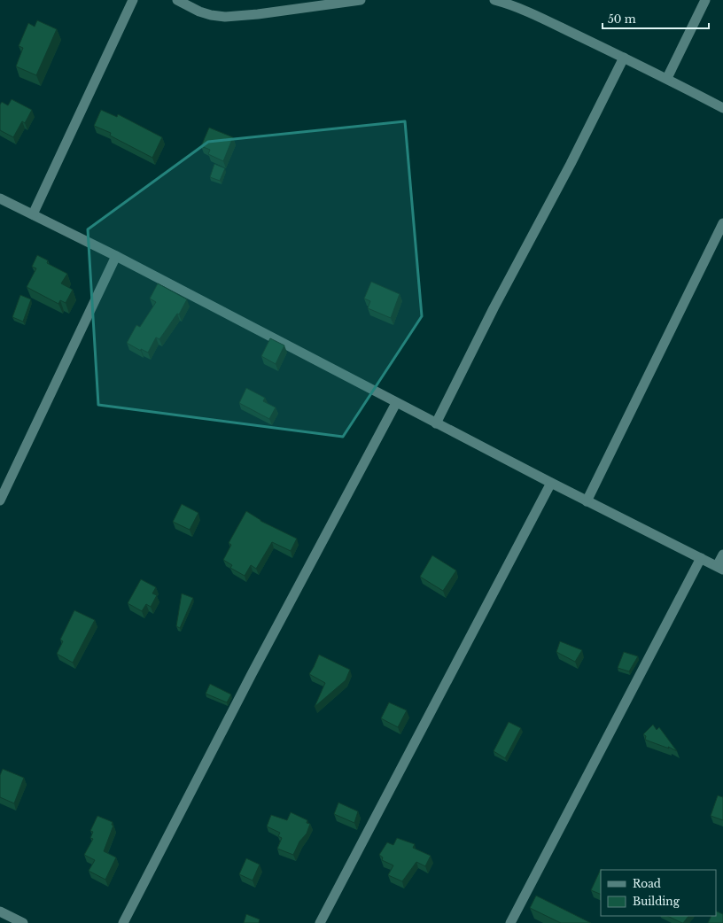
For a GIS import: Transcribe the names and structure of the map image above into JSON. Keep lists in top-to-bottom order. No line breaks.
{"legend":["Road","Building"],"scale_bar":"50 m"}
